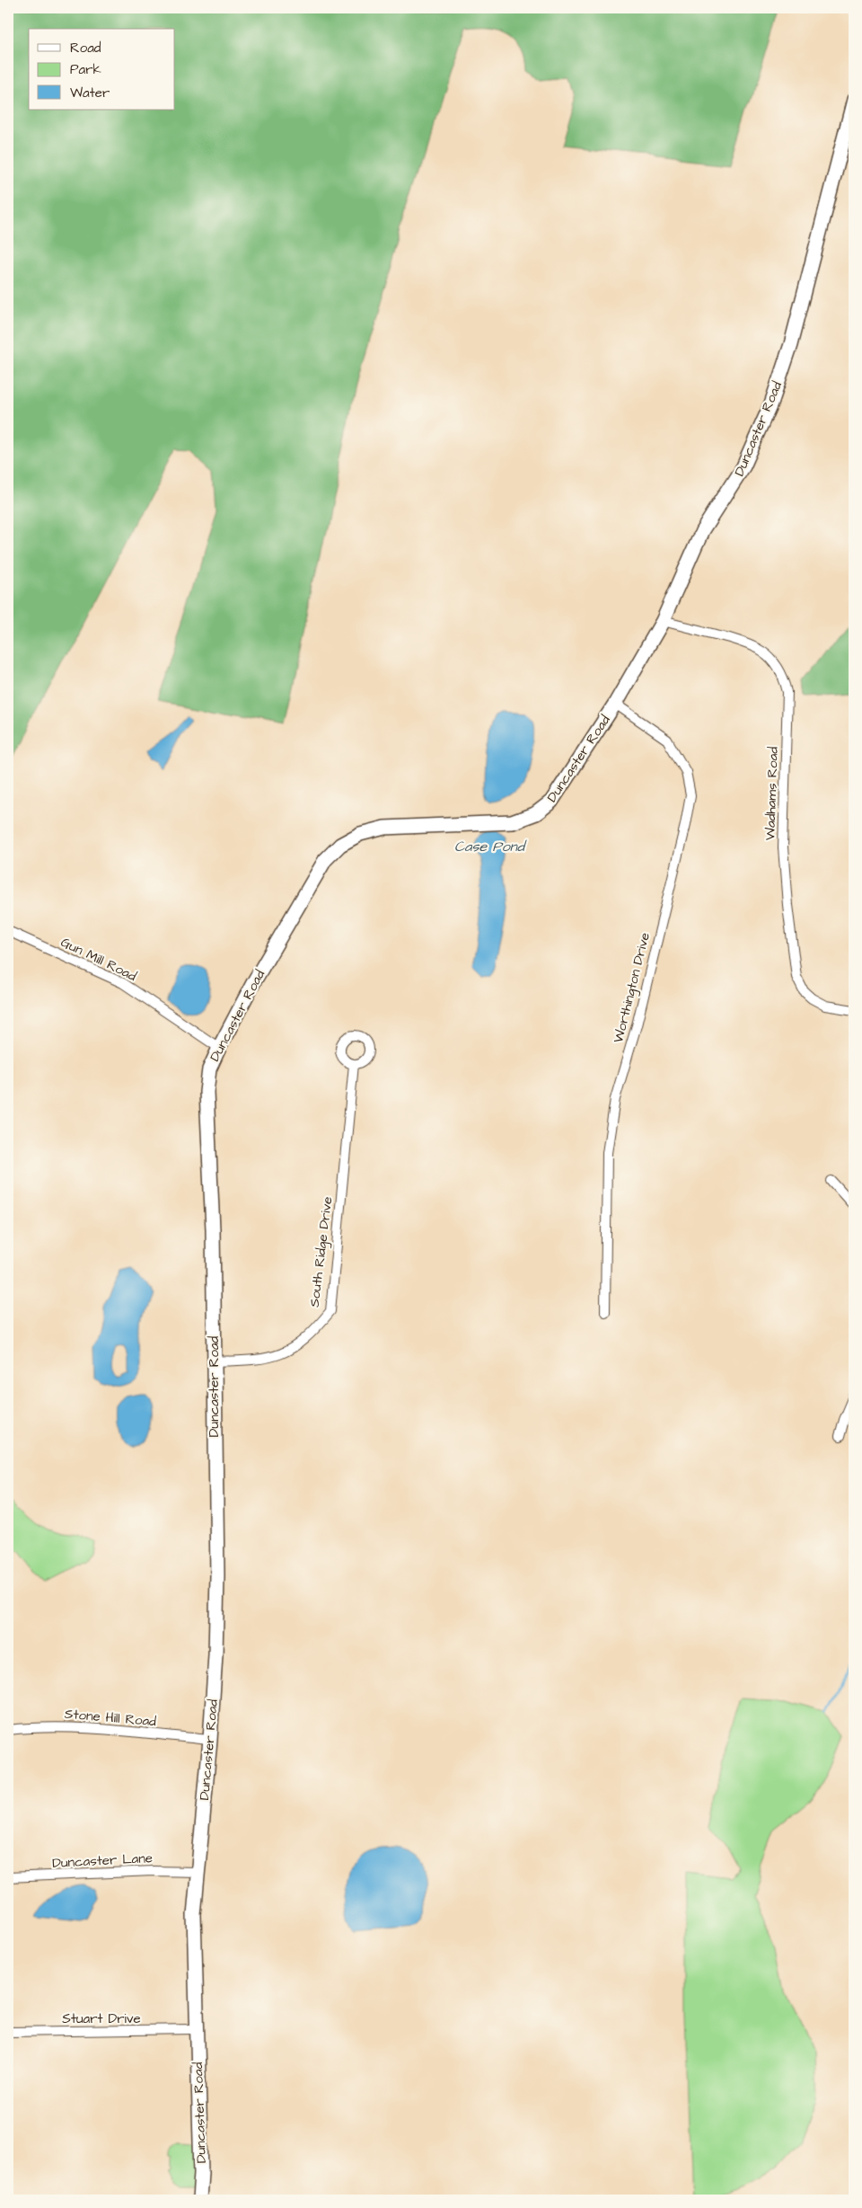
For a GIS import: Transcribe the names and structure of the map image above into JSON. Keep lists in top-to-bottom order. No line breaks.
{"streets":{"street":["Duncaster Road","Wadhams Road","Gun Mill Road","Worthington Drive","South Ridge Drive","Stone Hill Road","Duncaster Lane","Stuart Drive"]},"crossings":[["Duncaster Road","Wadhams Road"],["Duncaster Road","Gun Mill Road"],["Duncaster Road","Worthington Drive"],["Duncaster Road","South Ridge Drive"],["Duncaster Road","Stone Hill Road"],["Duncaster Road","Duncaster Lane"],["Duncaster Road","Stuart Drive"]],"water":["Case Pond"],"legend":["Road","Park","Water"]}
